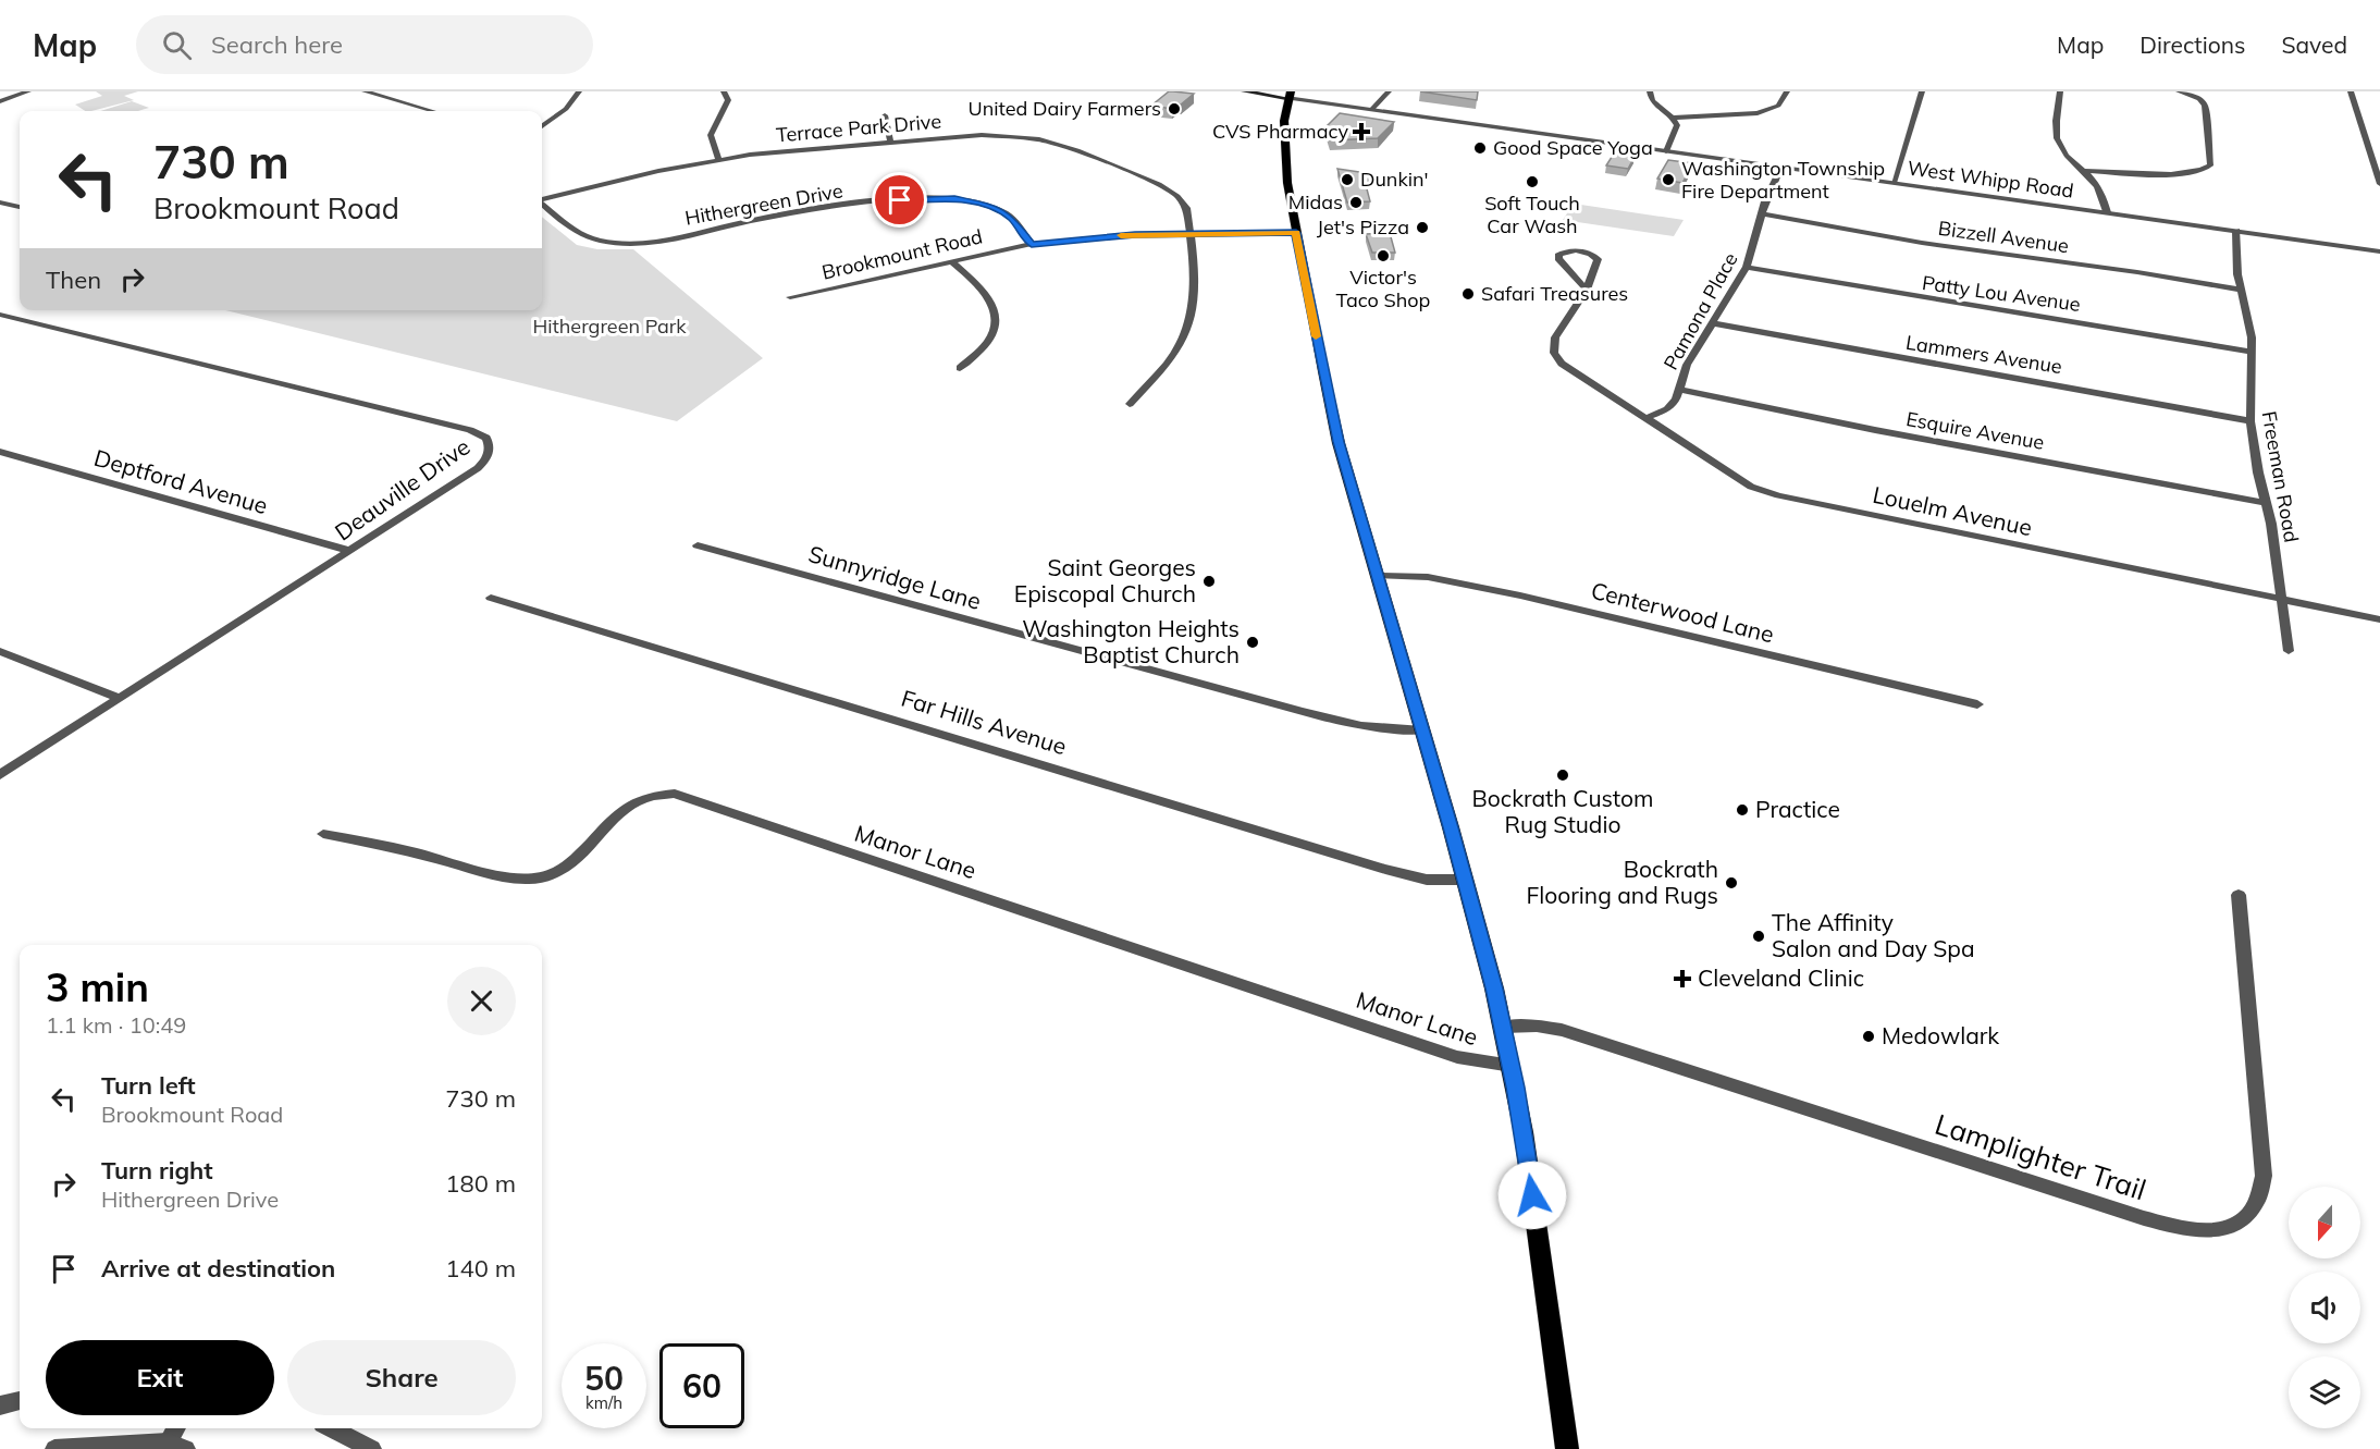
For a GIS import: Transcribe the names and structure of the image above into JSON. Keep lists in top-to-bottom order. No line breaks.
{"streets":{"street":["Terrace Park Drive","West Whipp Road","Hithergreen Drive","Bizzell Avenue","Brookmount Road","Patty Lou Avenue","Pamona Place","Lammers Avenue","Esquire Avenue","Freeman Road","Deptford Avenue","Deauville Drive","Louelm Avenue","Sunnyridge Lane","Centerwood Lane","Far Hills Avenue","Manor Lane","Lamplighter Trail"]},"crossings":[["Terrace Park Drive","Brookmount Road"],["West Whipp Road","Pamona Place"],["West Whipp Road","Freeman Road"],["Hithergreen Drive","Brookmount Road"],["Bizzell Avenue","Pamona Place"],["Bizzell Avenue","Freeman Road"],["Patty Lou Avenue","Pamona Place"],["Patty Lou Avenue","Freeman Road"],["Pamona Place","Lammers Avenue"],["Pamona Place","Esquire Avenue"],["Pamona Place","Louelm Avenue"],["Lammers Avenue","Freeman Road"],["Esquire Avenue","Freeman Road"],["Freeman Road","Louelm Avenue"],["Deptford Avenue","Deauville Drive"]],"parks":["Hithergreen Park"],"places":{"other":["United Dairy Farmers","Good Space Yoga","Dunkin'","Washington Township Fire Department","Soft Touch Car Wash","Midas","Jet's Pizza","Victor's Taco Shop","Safari Treasures","Saint Georges Episcopal Church","Washington Heights Baptist Church","Bockrath Custom Rug Studio","Practice","Bockrath Flooring and Rugs","The Affinity Salon and Day Spa","Medowlark"],"health":["CVS Pharmacy","Cleveland Clinic"]},"north":"bottom","page":{"header":"Map","search":"Search here","nav":["Map","Directions","Saved"],"turn":["730 m","Brookmount Road"],"then":"Then","heading":["3 min","1.1 km · 10:49"],"list":[{"name":"Turn left","note":"Brookmount Road","value":"730 m"},{"name":"Turn right","note":"Hithergreen Drive","value":"180 m"},{"name":"Arrive at destination","value":"140 m"}],"buttons":["Exit","Share"],"speed":"50 km/h","limit":"60"}}
